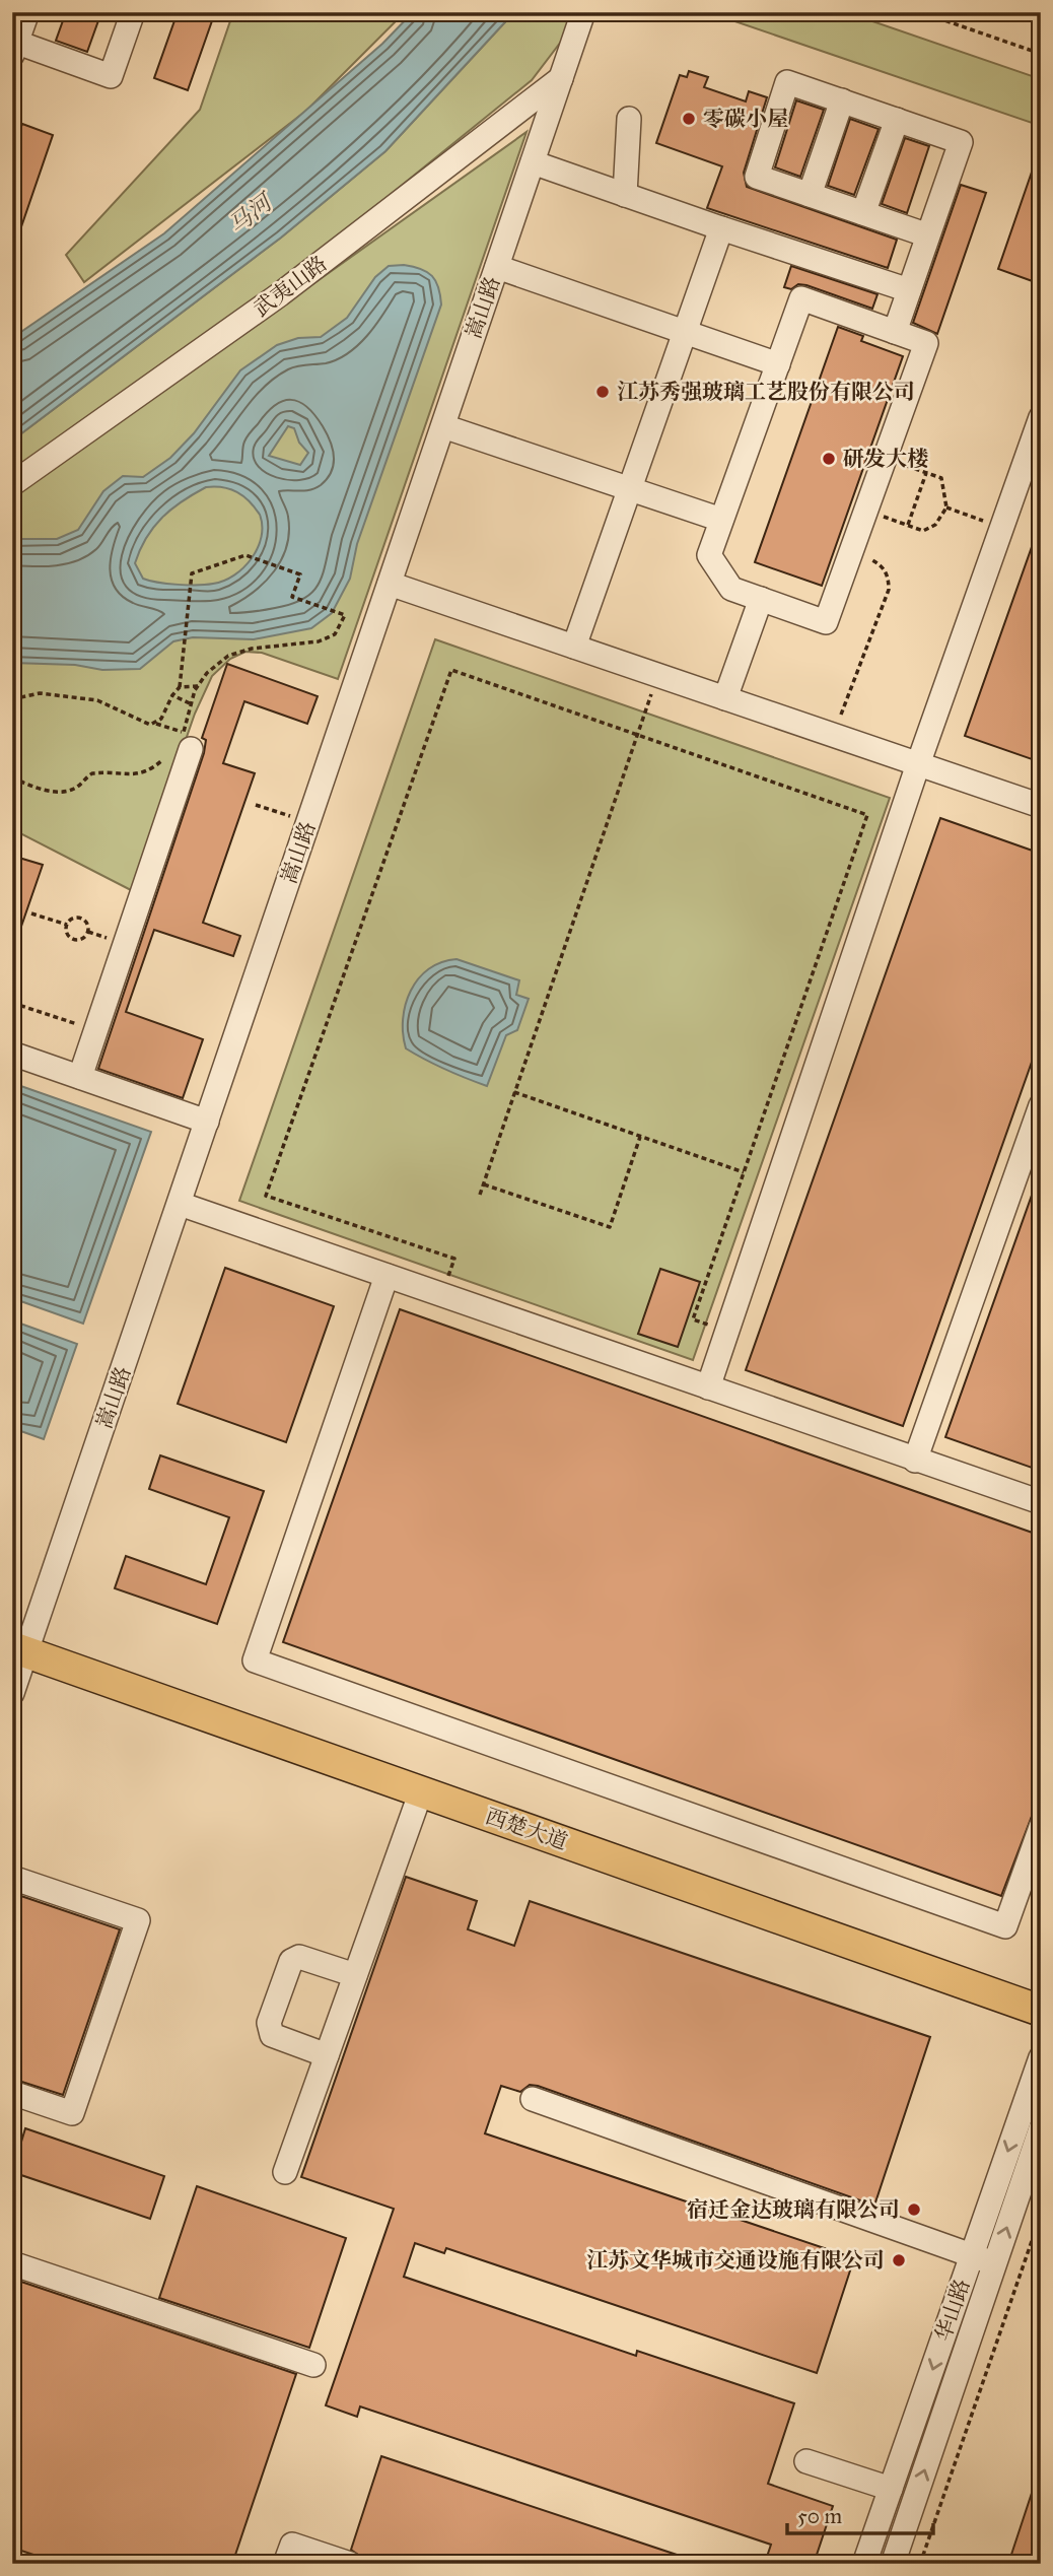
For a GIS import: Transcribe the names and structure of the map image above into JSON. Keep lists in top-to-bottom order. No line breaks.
{"streets":{"main road":["西楚大道"],"street":["武夷山路","嵩山路","华山路"]},"crossings":[["武夷山路","嵩山路"],["嵩山路","西楚大道"]],"water":["马河"],"places":["零碳小屋","江苏秀强玻璃工艺股份有限公司","研发大楼","宿迁金达玻璃有限公司","江苏文华城市交通设施有限公司"],"scale_bar":"50 m"}
